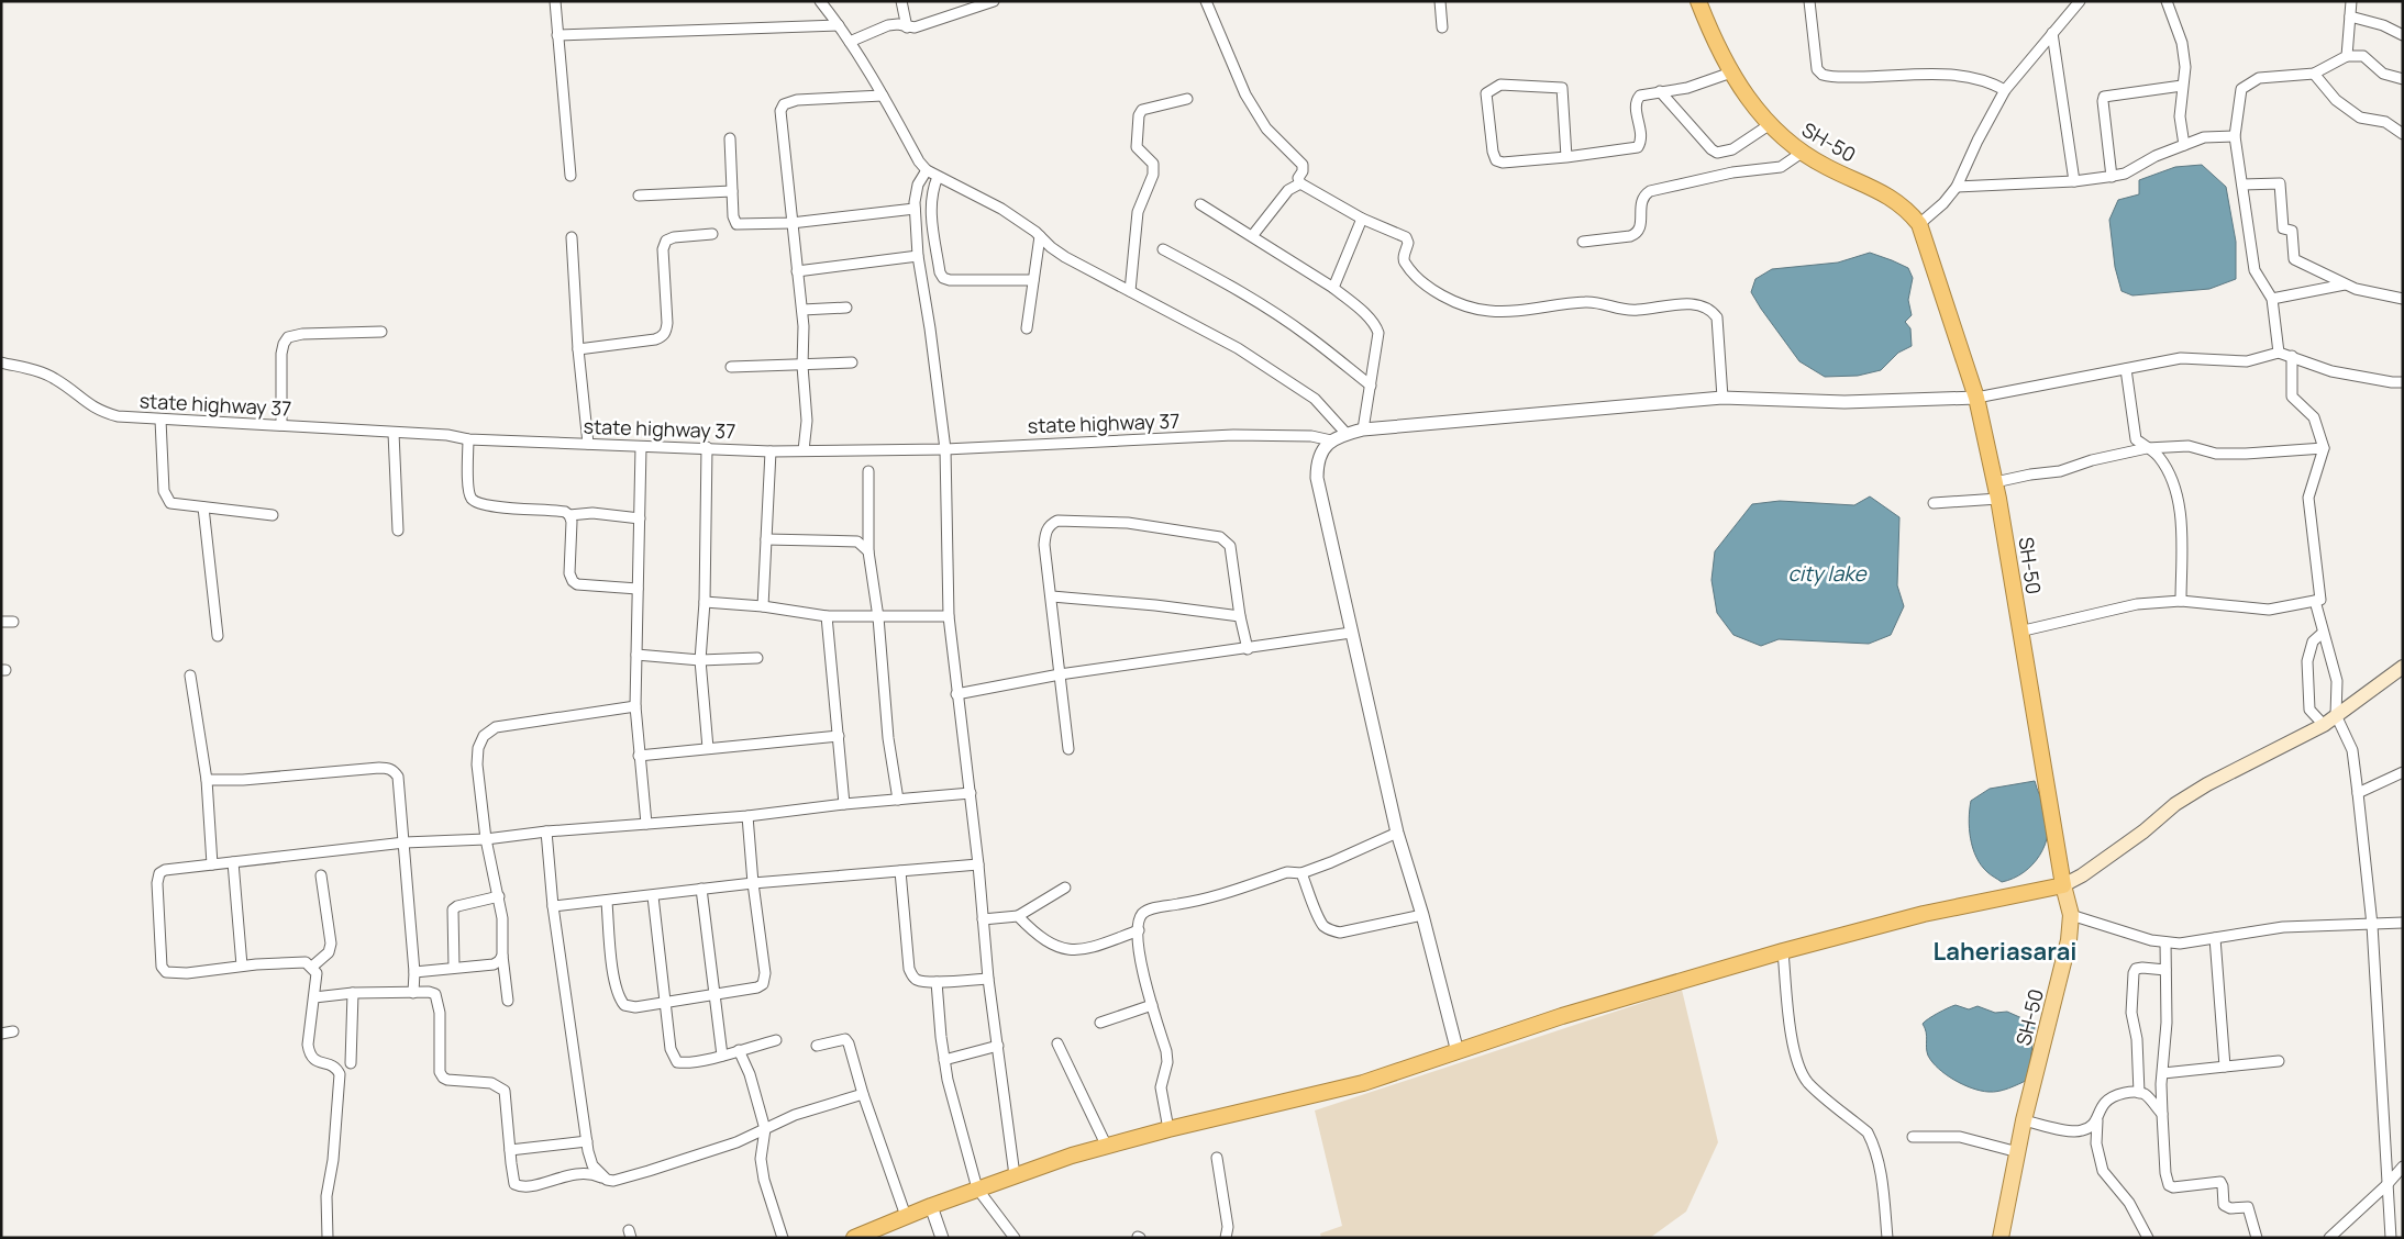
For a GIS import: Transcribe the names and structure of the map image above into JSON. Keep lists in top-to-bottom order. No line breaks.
{"streets":{"highway":["SH-50"],"street":["state highway 37"]},"districts":["Laheriasarai"],"water":["city lake"]}
